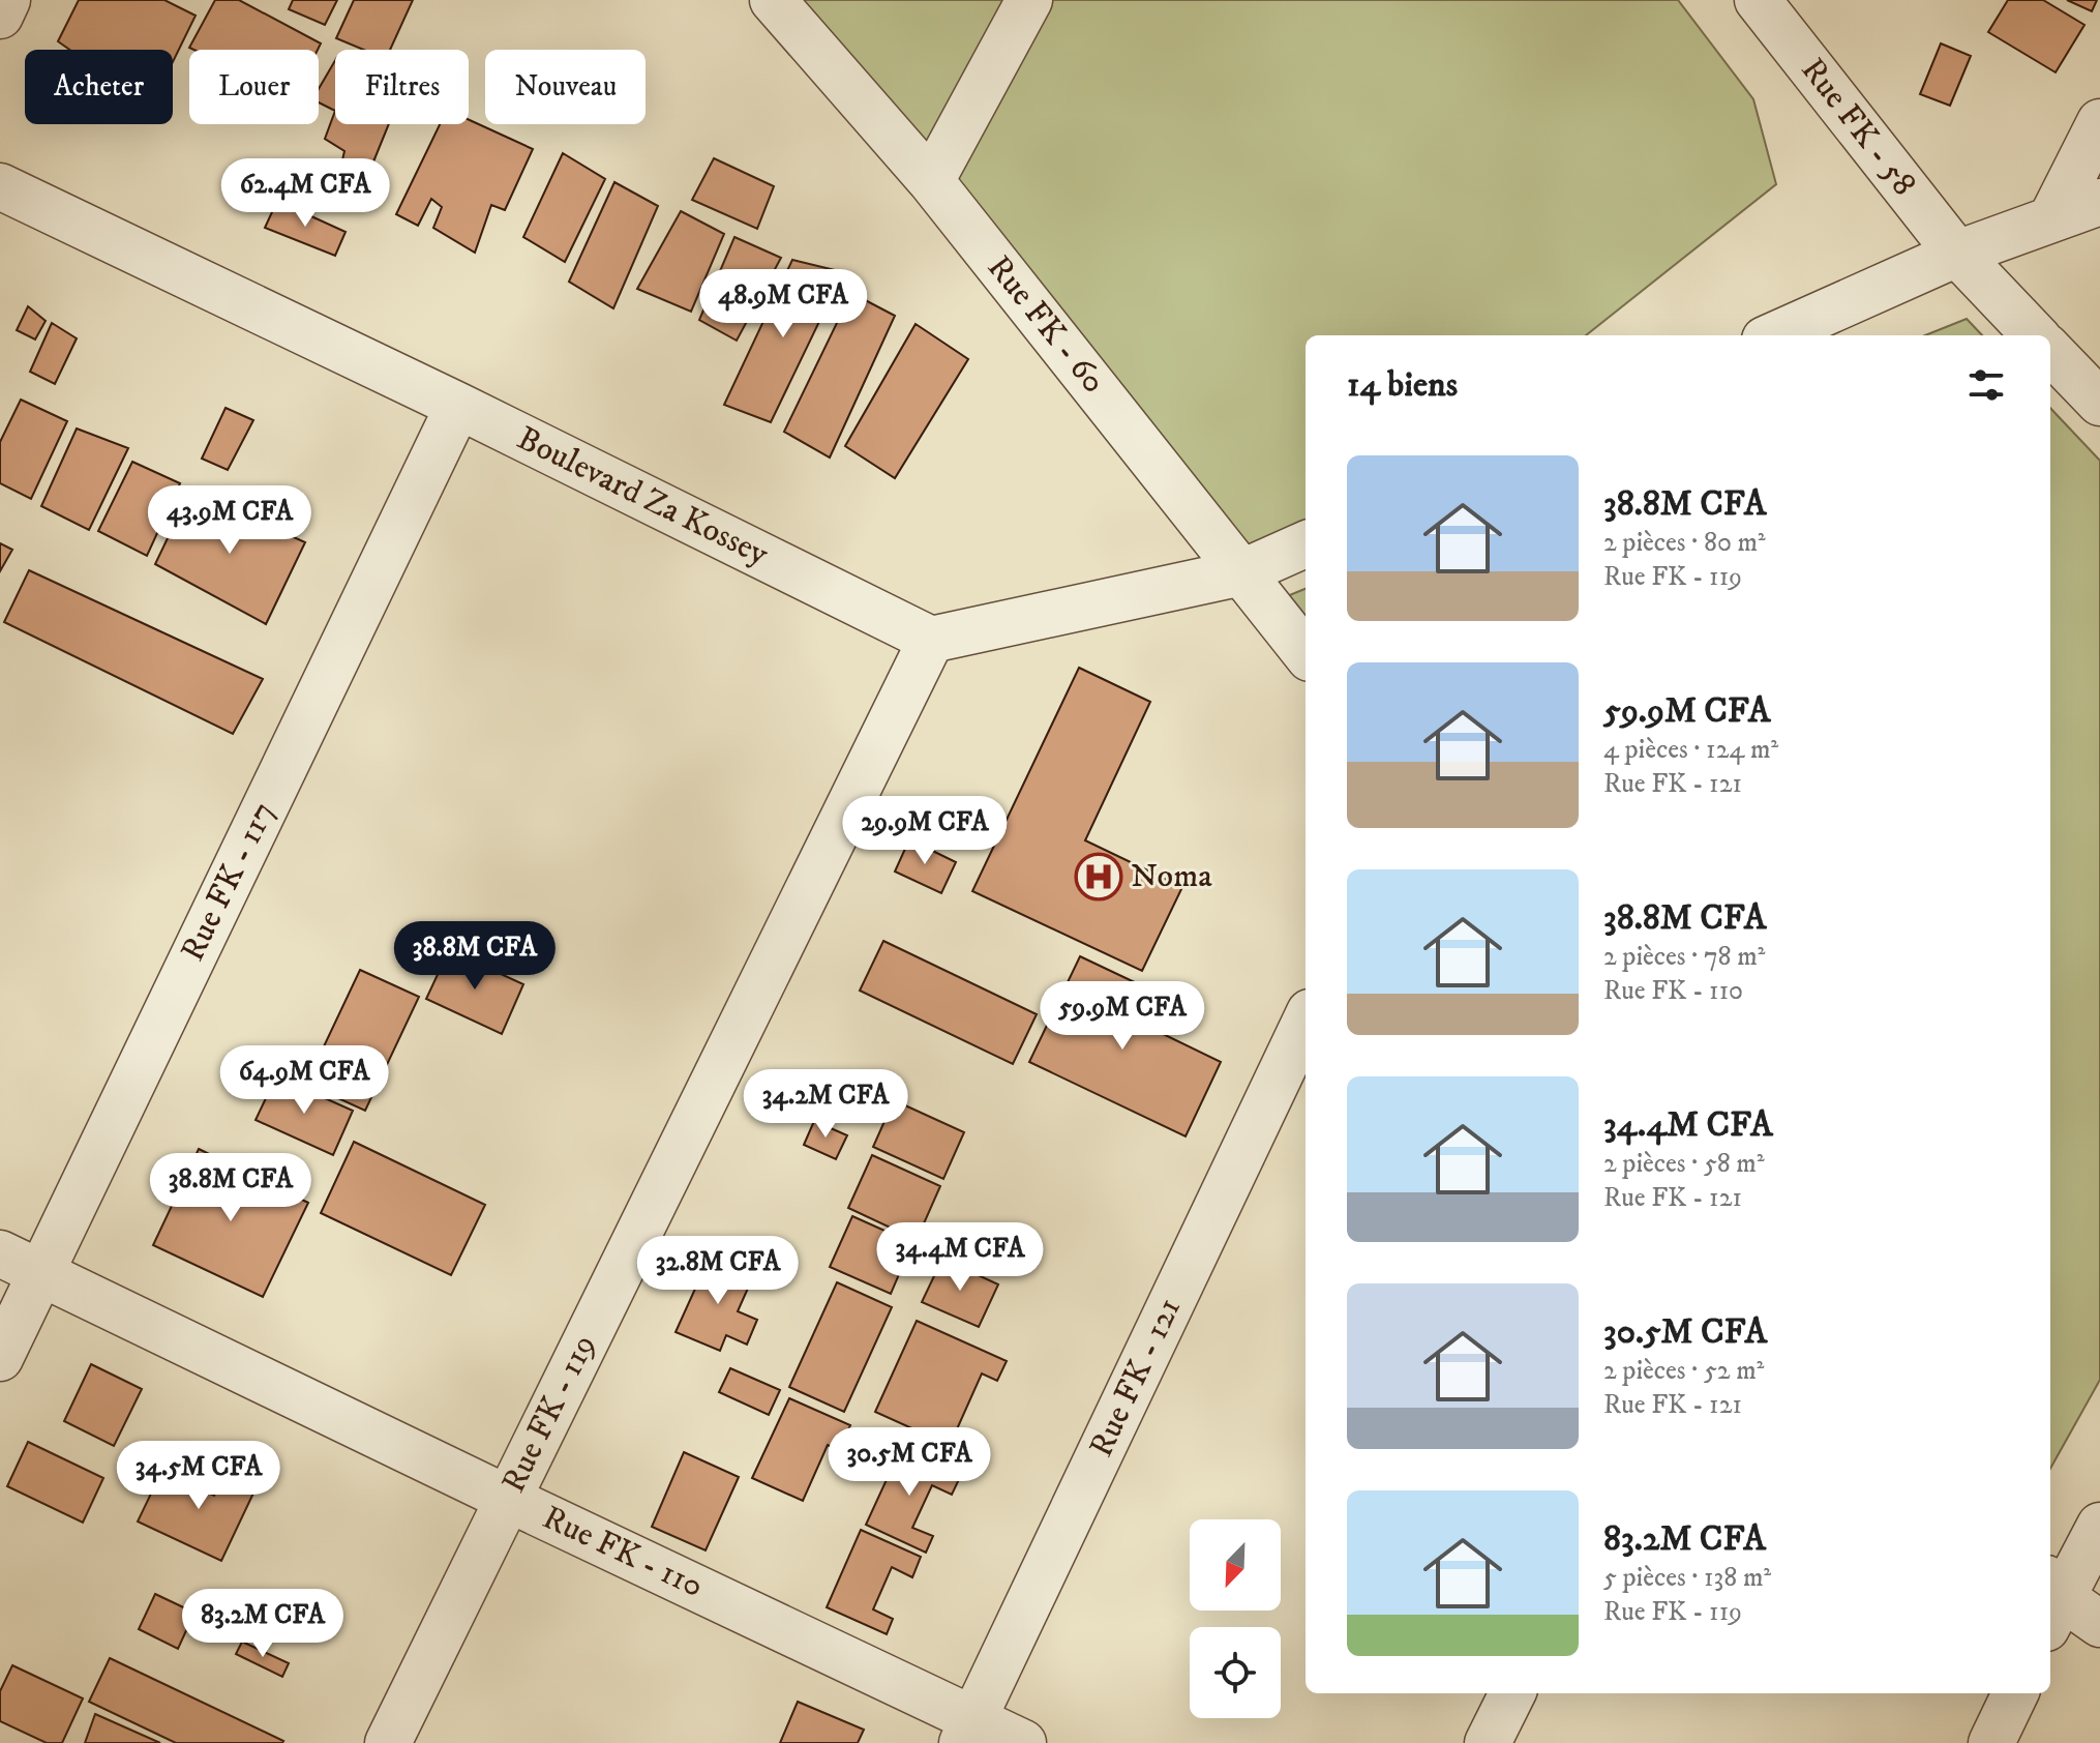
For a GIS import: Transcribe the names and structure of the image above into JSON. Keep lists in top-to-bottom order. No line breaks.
{"streets":{"street":["Rue FK - 58","Rue FK - 60","Boulevard Za Kossey","Rue FK - 117","Rue FK - 121","Rue FK - 119","Rue FK - 110"]},"crossings":[["Boulevard Za Kossey","Rue FK - 117"],["Boulevard Za Kossey","Rue FK - 119"],["Rue FK - 117","Rue FK - 110"],["Rue FK - 121","Rue FK - 110"],["Rue FK - 119","Rue FK - 110"]],"places":{"hospital":["Noma"]},"north":"bottom left","page":{"chip":["Acheter","Louer","Filtres","Nouveau"],"price":["62.4M CFA","48.9M CFA","43.9M CFA","29.9M CFA","38.8M CFA","59.9M CFA","64.9M CFA","34.2M CFA","38.8M CFA","34.4M CFA","32.8M CFA","30.5M CFA","34.5M CFA","83.2M CFA"],"heading":"14 biens","list":[{"name":"38.8M CFA","note":"2 pièces · 80 m² · Rue FK - 119"},{"name":"59.9M CFA","note":"4 pièces · 124 m² · Rue FK - 121"},{"name":"38.8M CFA","note":"2 pièces · 78 m² · Rue FK - 110"},{"name":"34.4M CFA","note":"2 pièces · 58 m² · Rue FK - 121"},{"name":"30.5M CFA","note":"2 pièces · 52 m² · Rue FK - 121"},{"name":"83.2M CFA","note":"5 pièces · 138 m² · Rue FK - 119"}]}}
